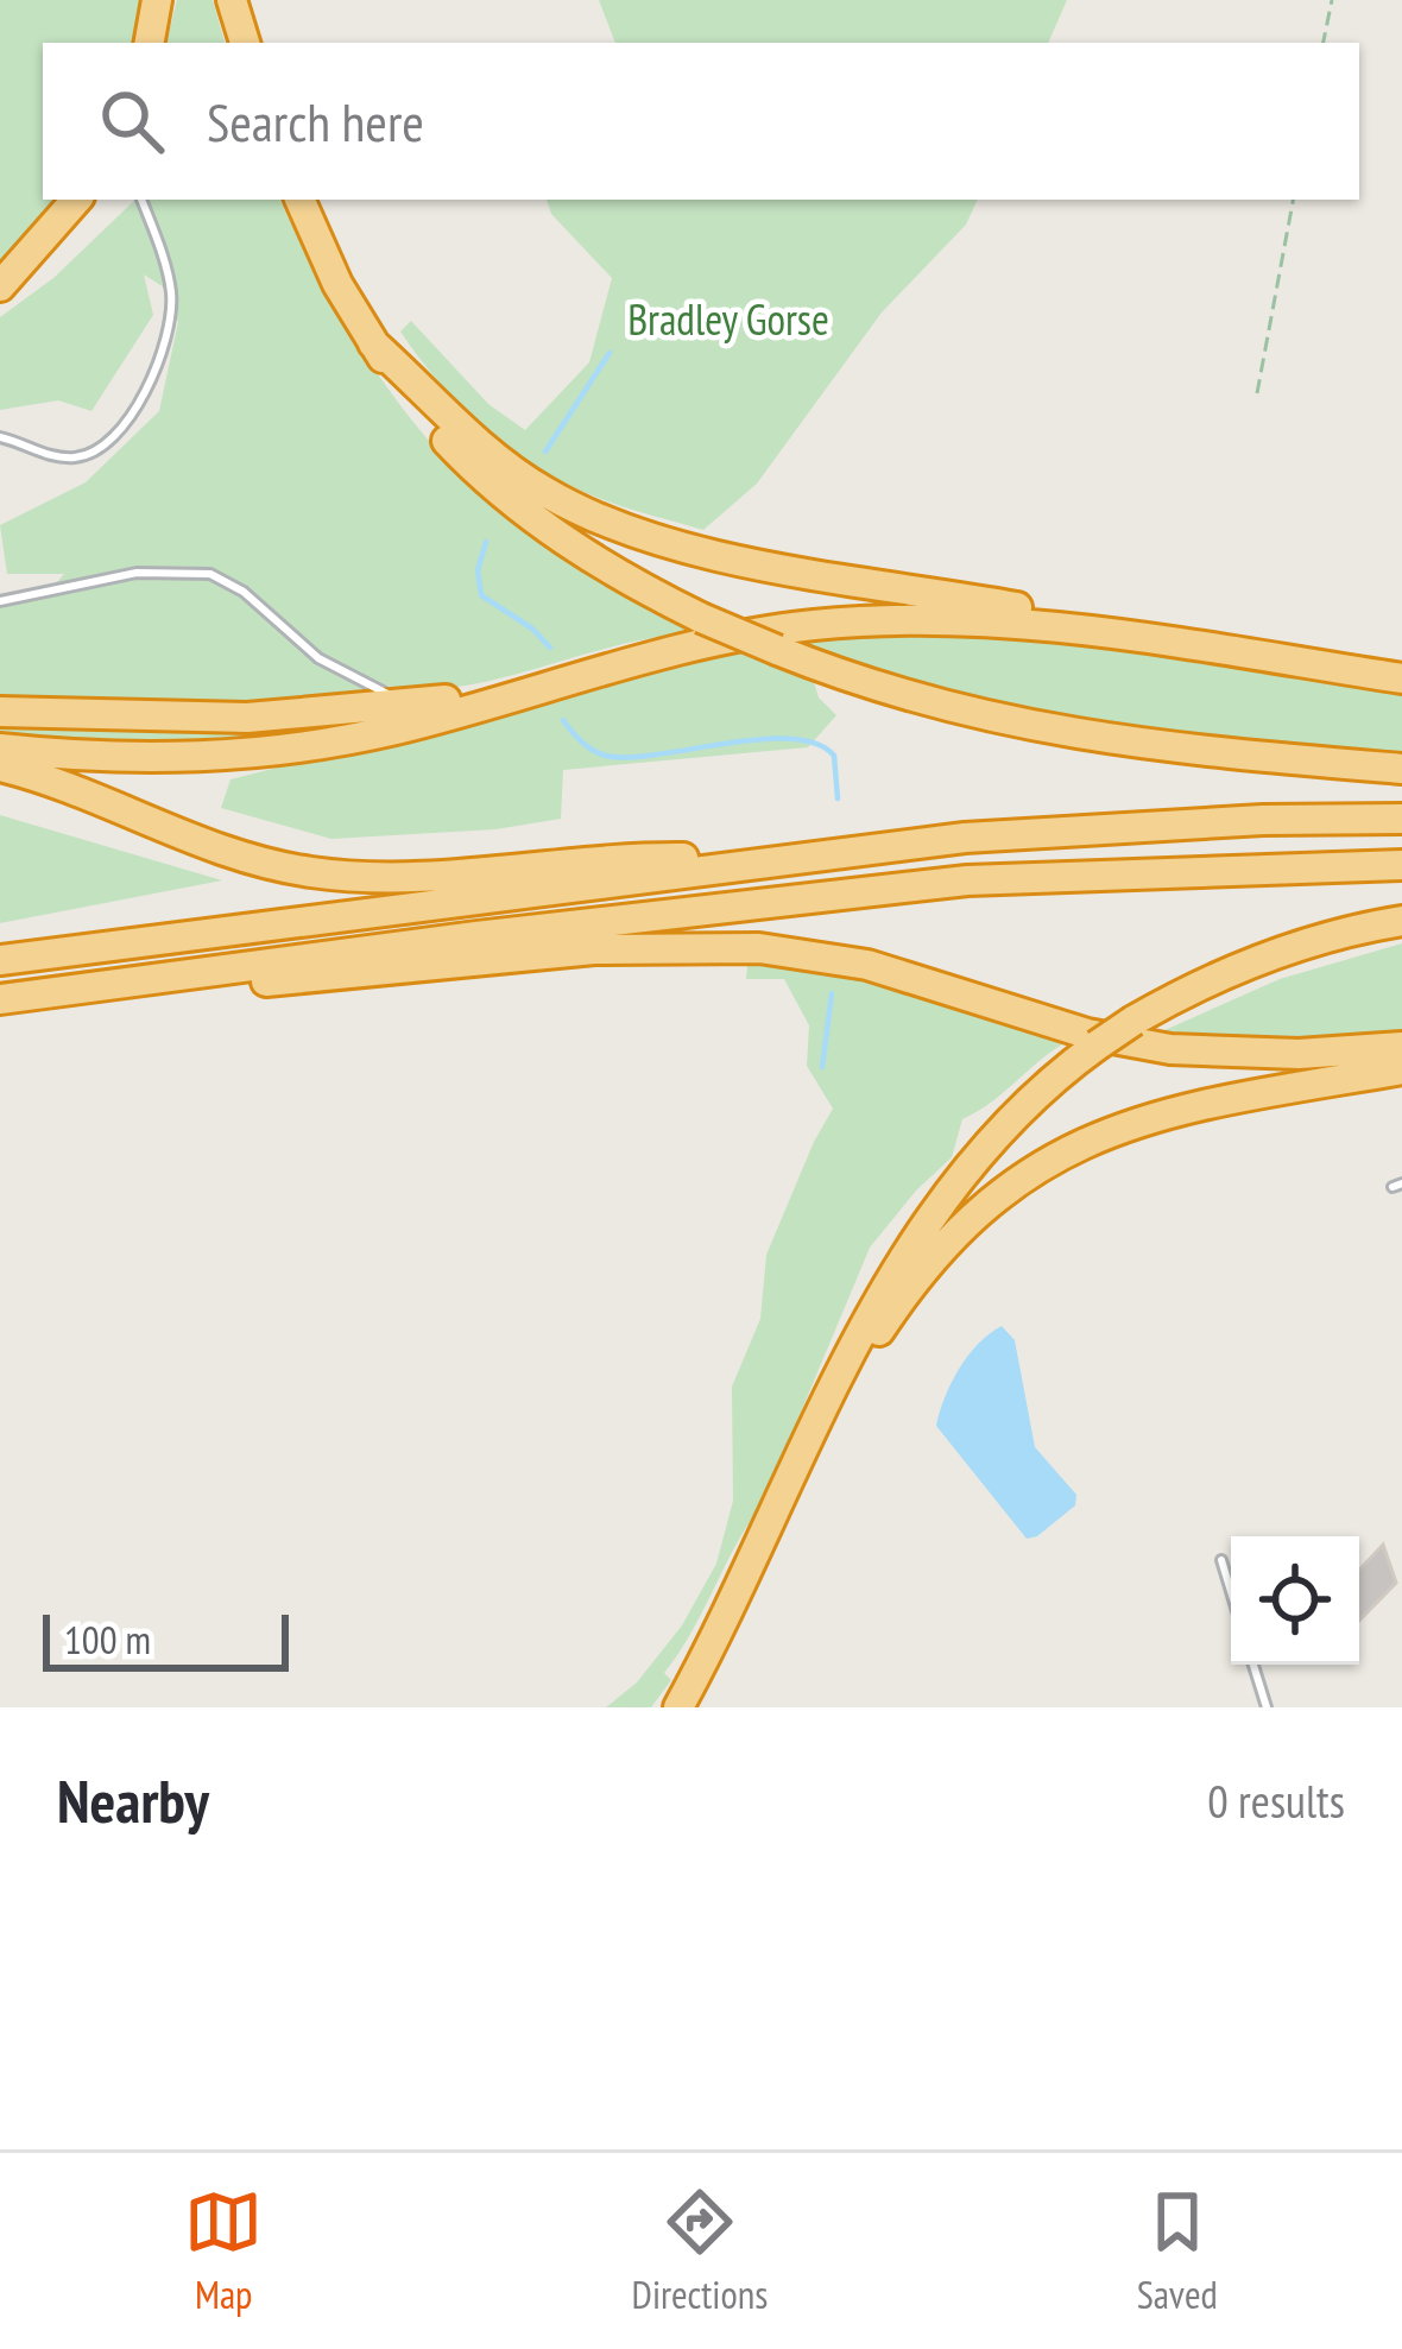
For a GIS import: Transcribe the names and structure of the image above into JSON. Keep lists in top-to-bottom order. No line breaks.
{"parks":["Bradley Gorse"],"scale_bar":"100 m","page":{"search":"Search here","scale":"100 m","heading":["Nearby","0 results"],"nav":["Map","Directions","Saved"]}}
